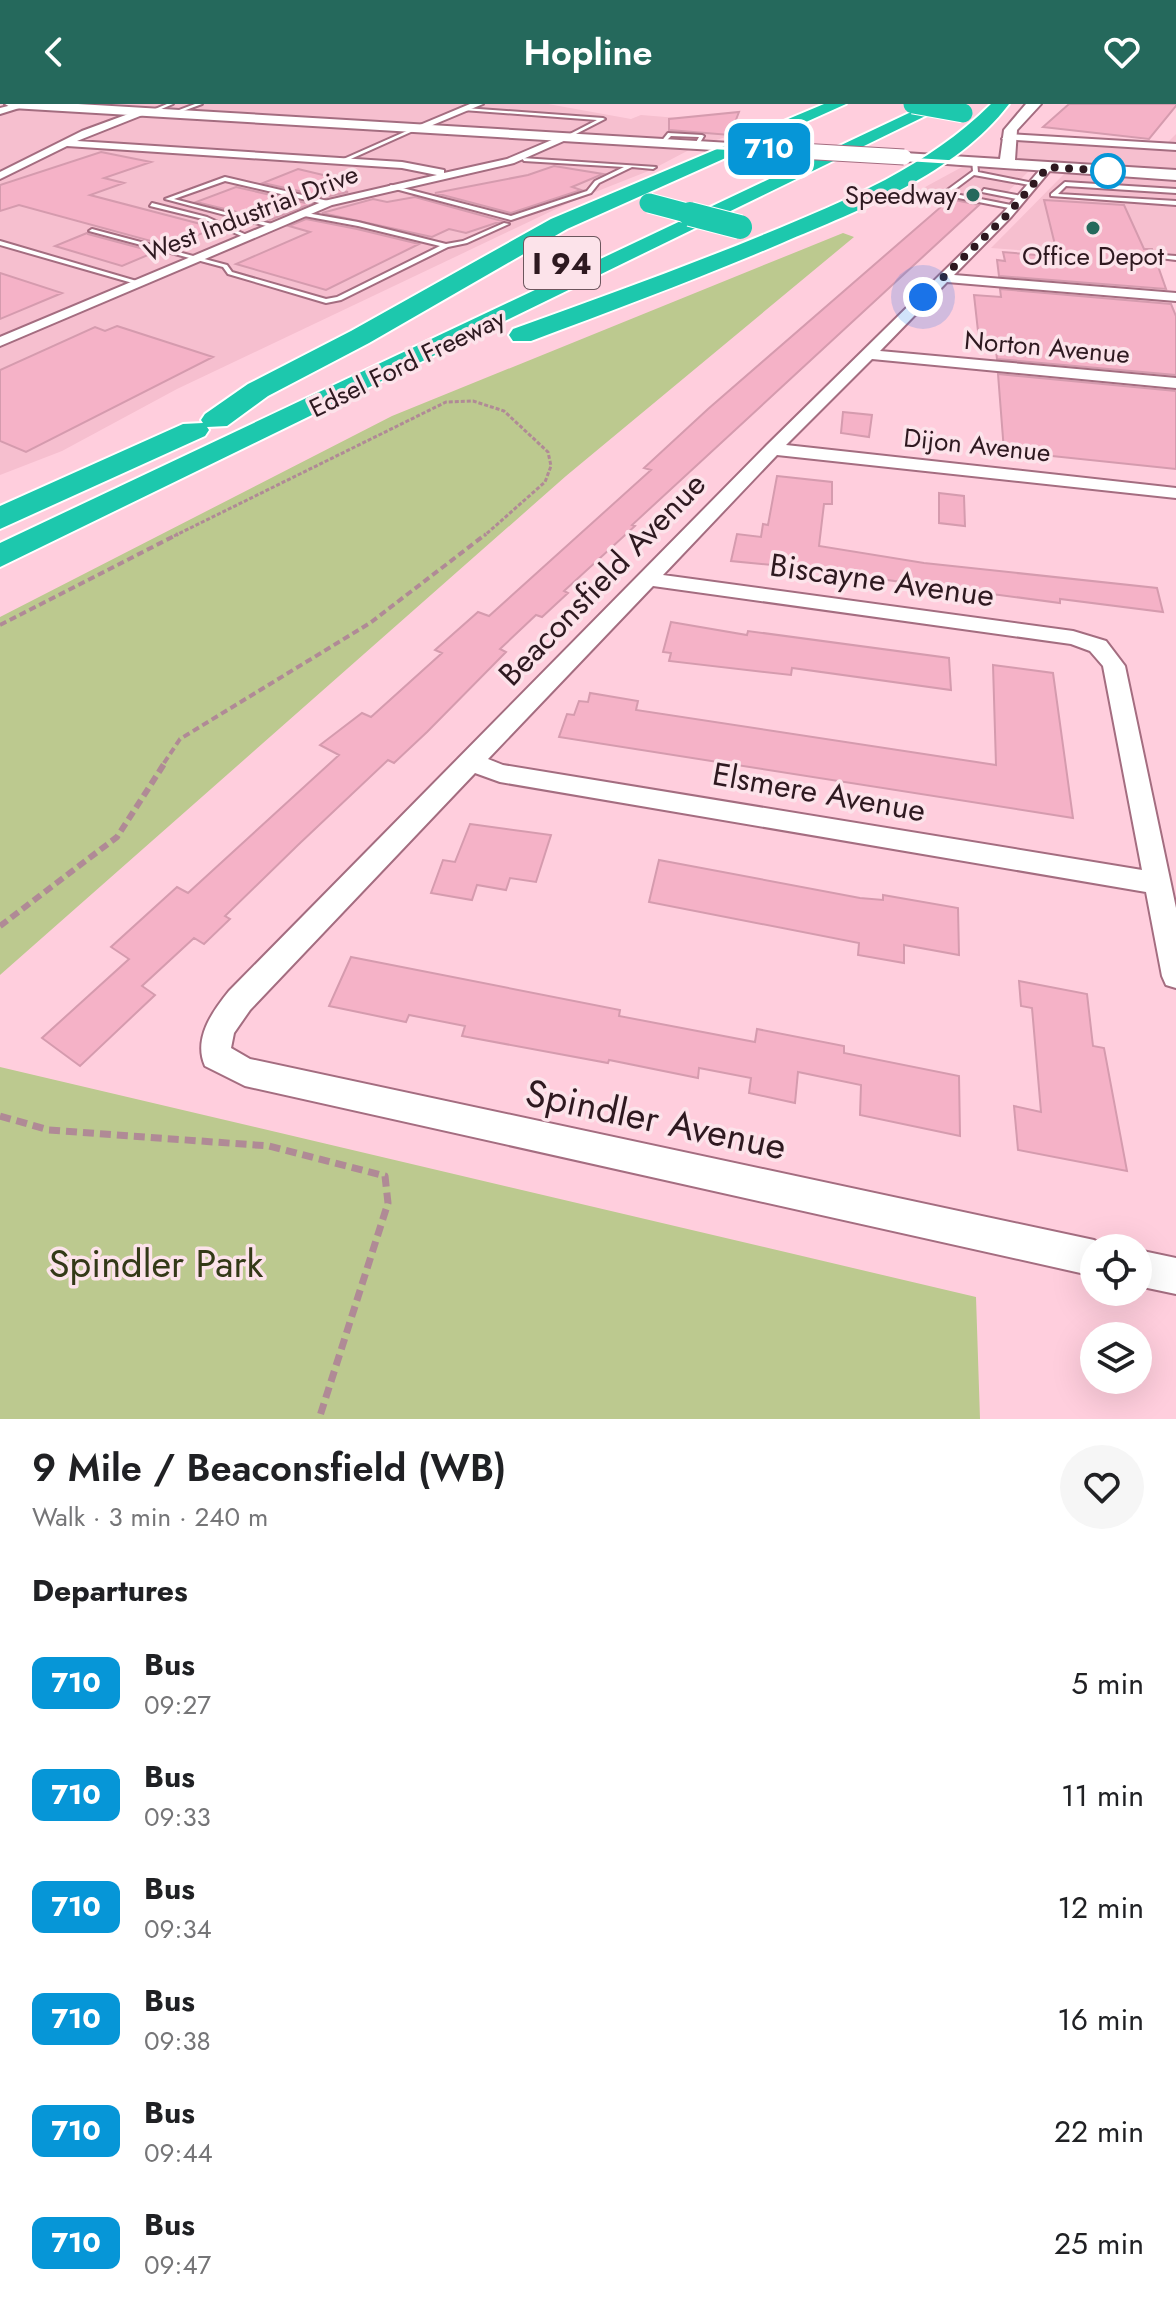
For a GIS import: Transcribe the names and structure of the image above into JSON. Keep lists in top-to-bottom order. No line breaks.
{"streets":{"highway":["I 94","Edsel Ford Freeway"],"street":["West Industrial Drive","Norton Avenue","Dijon Avenue","Beaconsfield Avenue","Biscayne Avenue","Elsmere Avenue","Spindler Avenue"]},"crossings":[["Norton Avenue","Beaconsfield Avenue"],["Dijon Avenue","Beaconsfield Avenue"],["Beaconsfield Avenue","Biscayne Avenue"],["Beaconsfield Avenue","Elsmere Avenue"],["Beaconsfield Avenue","Spindler Avenue"],["Biscayne Avenue","Elsmere Avenue"]],"parks":["Spindler Park"],"places":["Speedway","Office Depot"],"lines":["bus line 710"],"page":{"header":"Hopline","on_map":"710","heading":[["9 Mile / Beaconsfield (WB)","Walk · 3 min · 240 m"],"Departures"],"list":[{"mark":"710","name":"Bus","note":"09:27","value":"5 min"},{"mark":"710","name":"Bus","note":"09:33","value":"11 min"},{"mark":"710","name":"Bus","note":"09:34","value":"12 min"},{"mark":"710","name":"Bus","note":"09:38","value":"16 min"},{"mark":"710","name":"Bus","note":"09:44","value":"22 min"},{"mark":"710","name":"Bus","note":"09:47","value":"25 min"}]}}
